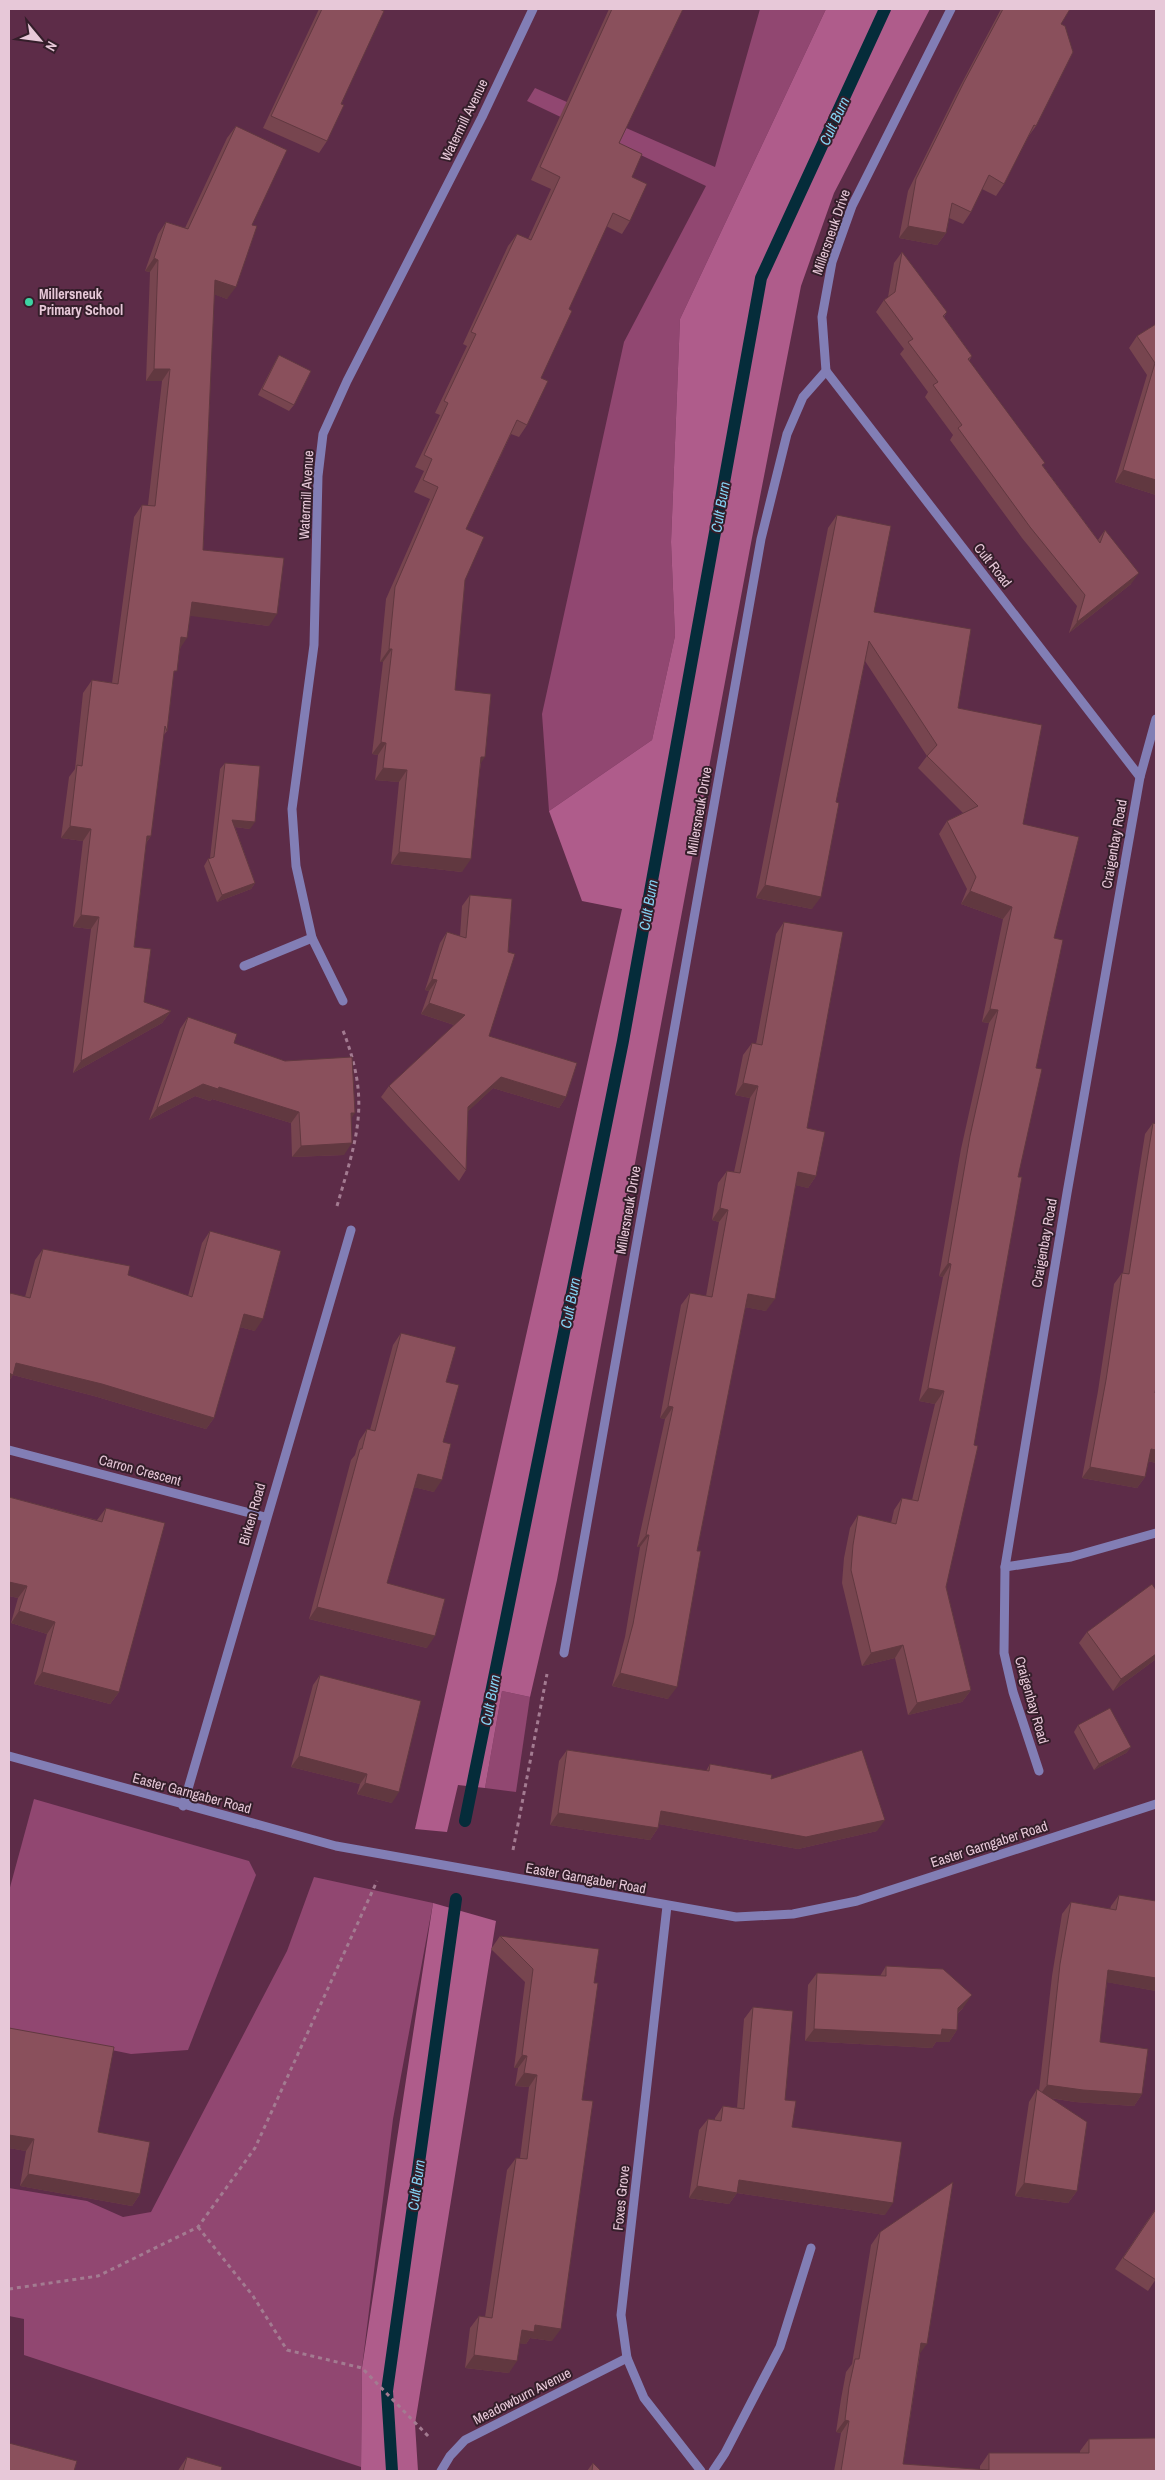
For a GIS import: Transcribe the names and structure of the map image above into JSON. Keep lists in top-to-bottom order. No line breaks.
{"streets":{"street":["Watermill Avenue","Millersneuk Drive","Cult Road","Craigenbay Road","Carron Crescent","Birken Road","Easter Garngaber Road","Foxes Grove","Meadowburn Avenue"]},"crossings":[["Millersneuk Drive","Cult Road"],["Cult Road","Craigenbay Road"],["Carron Crescent","Birken Road"],["Birken Road","Easter Garngaber Road"],["Easter Garngaber Road","Foxes Grove"],["Foxes Grove","Meadowburn Avenue"]],"water":["Cult Burn"],"places":["Millersneuk Primary School"],"north":"bottom right"}
